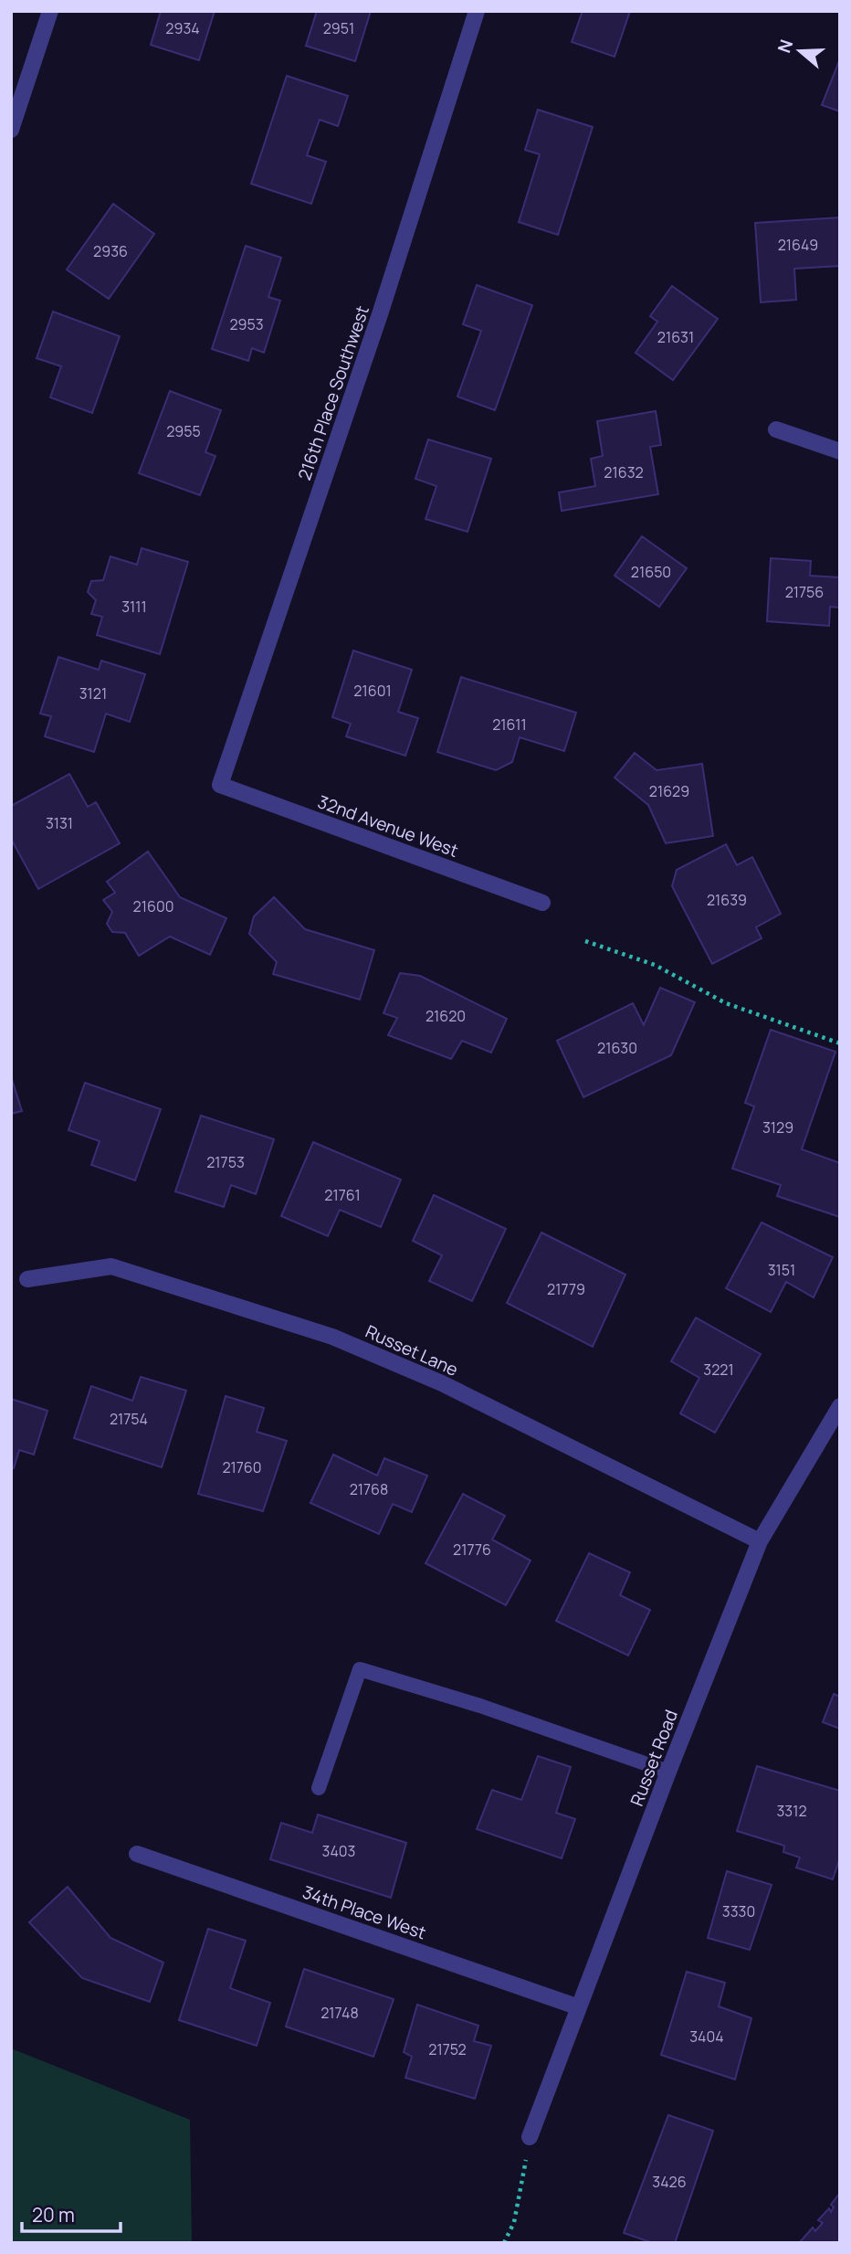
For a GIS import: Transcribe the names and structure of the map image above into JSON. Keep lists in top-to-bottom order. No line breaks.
{"streets":{"street":["216th Place Southwest","32nd Avenue West","Russet Lane","Russet Road","34th Place West"]},"crossings":[["216th Place Southwest","32nd Avenue West"],["Russet Lane","Russet Road"],["Russet Road","34th Place West"]],"house_numbers":["2934","2951","21649","2936","2953","21631","2955","21632","21650","21756","3111","21601","3121","21611","21629","3131","21639","21600","21620","21630","3129","21753","21761","3151","21779","3221","21754","21760","21768","21776","3312","3403","3330","21748","3404","21752","3426"],"scale_bar":"20 m","north":"left"}
